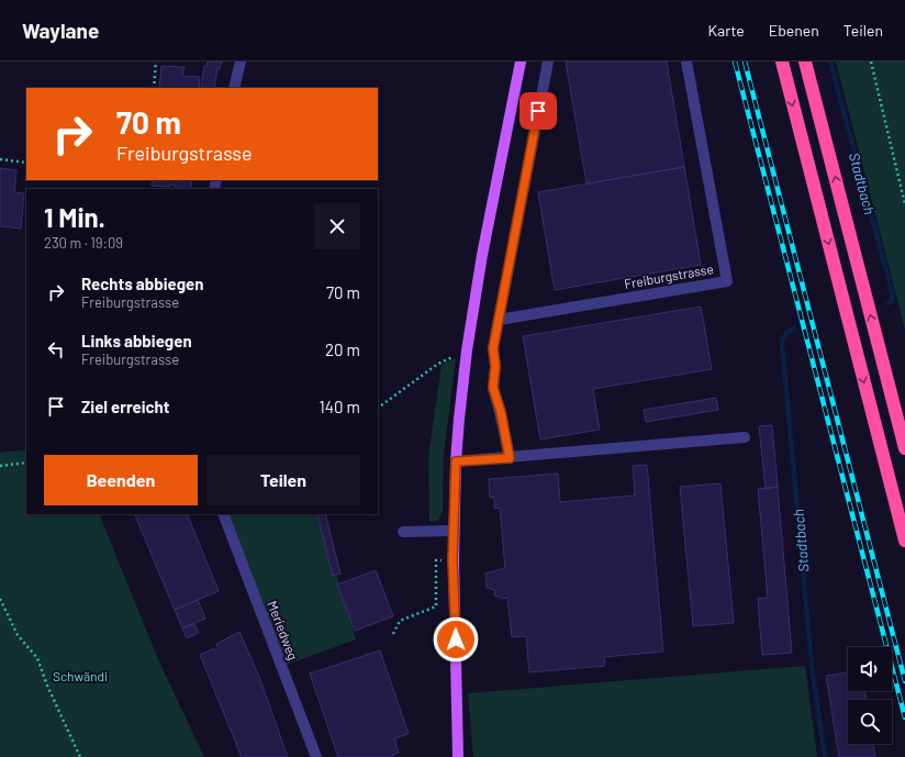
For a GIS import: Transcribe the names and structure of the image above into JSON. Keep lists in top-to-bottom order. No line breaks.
{"streets":{"street":["Freiburgstrasse","Meriedweg"]},"water":["Stadtbach"],"parks":["Schwändi"],"page":{"header":"Waylane","nav":["Karte","Ebenen","Teilen"],"turn":["70 m","Freiburgstrasse"],"heading":["1 Min.","230 m · 19:09"],"list":[{"name":"Rechts abbiegen","note":"Freiburgstrasse","value":"70 m"},{"name":"Links abbiegen","note":"Freiburgstrasse","value":"20 m"},{"name":"Ziel erreicht","value":"140 m"}],"buttons":["Beenden","Teilen"]}}
